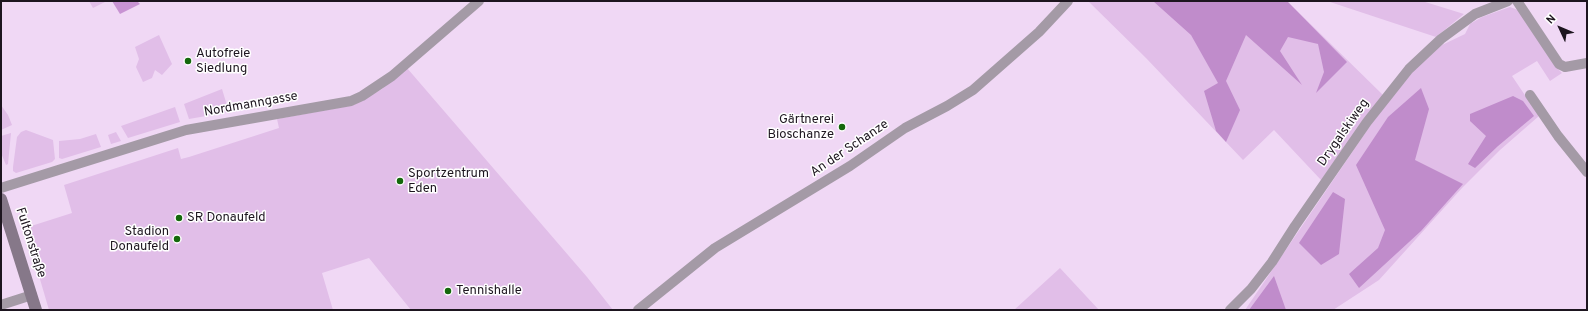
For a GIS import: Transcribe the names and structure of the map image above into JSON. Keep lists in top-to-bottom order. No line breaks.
{"streets":{"street":["Nordmanngasse","Drygalskiweg","An der Schanze","Fultonstraße"]},"places":["Autofreie Siedlung","Gärtnerei Bioschanze","Sportzentrum Eden","SR Donaufeld","Stadion Donaufeld","Tennishalle"],"north":"top left"}
